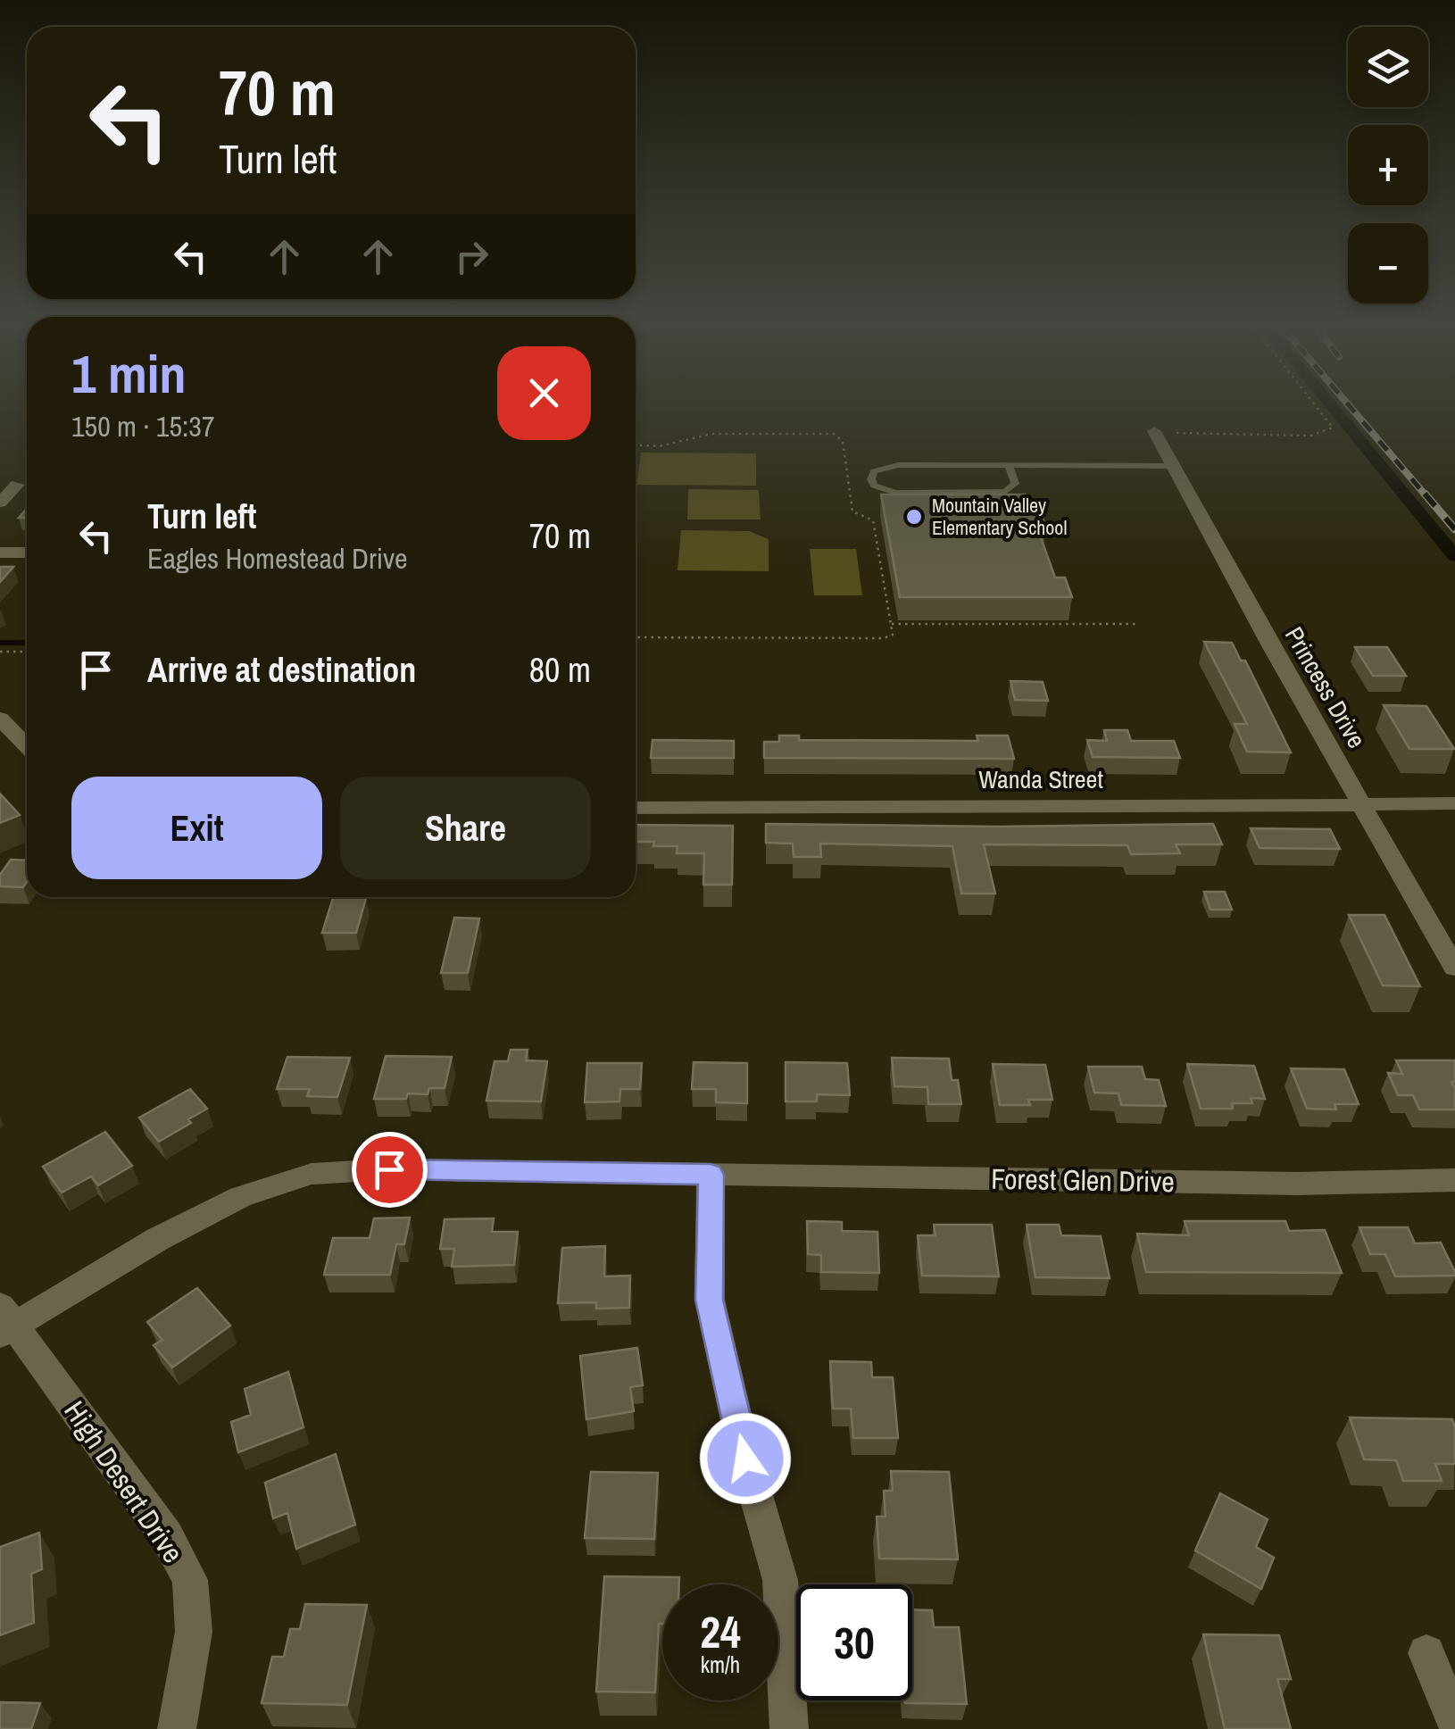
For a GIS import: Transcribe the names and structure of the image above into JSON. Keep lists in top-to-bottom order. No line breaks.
{"streets":{"street":["Princess Drive","Wanda Street","Forest Glen Drive","High Desert Drive"]},"crossings":[["Princess Drive","Wanda Street"],["Forest Glen Drive","High Desert Drive"]],"places":["Mountain Valley Elementary School"],"page":{"map_buttons":["+","−"],"turn":["70 m","Turn left"],"heading":["1 min","150 m · 15:37"],"list":[{"name":"Turn left","note":"Eagles Homestead Drive","value":"70 m"},{"name":"Arrive at destination","value":"80 m"}],"buttons":["Exit","Share"],"speed":"24 km/h","limit":"30"}}
